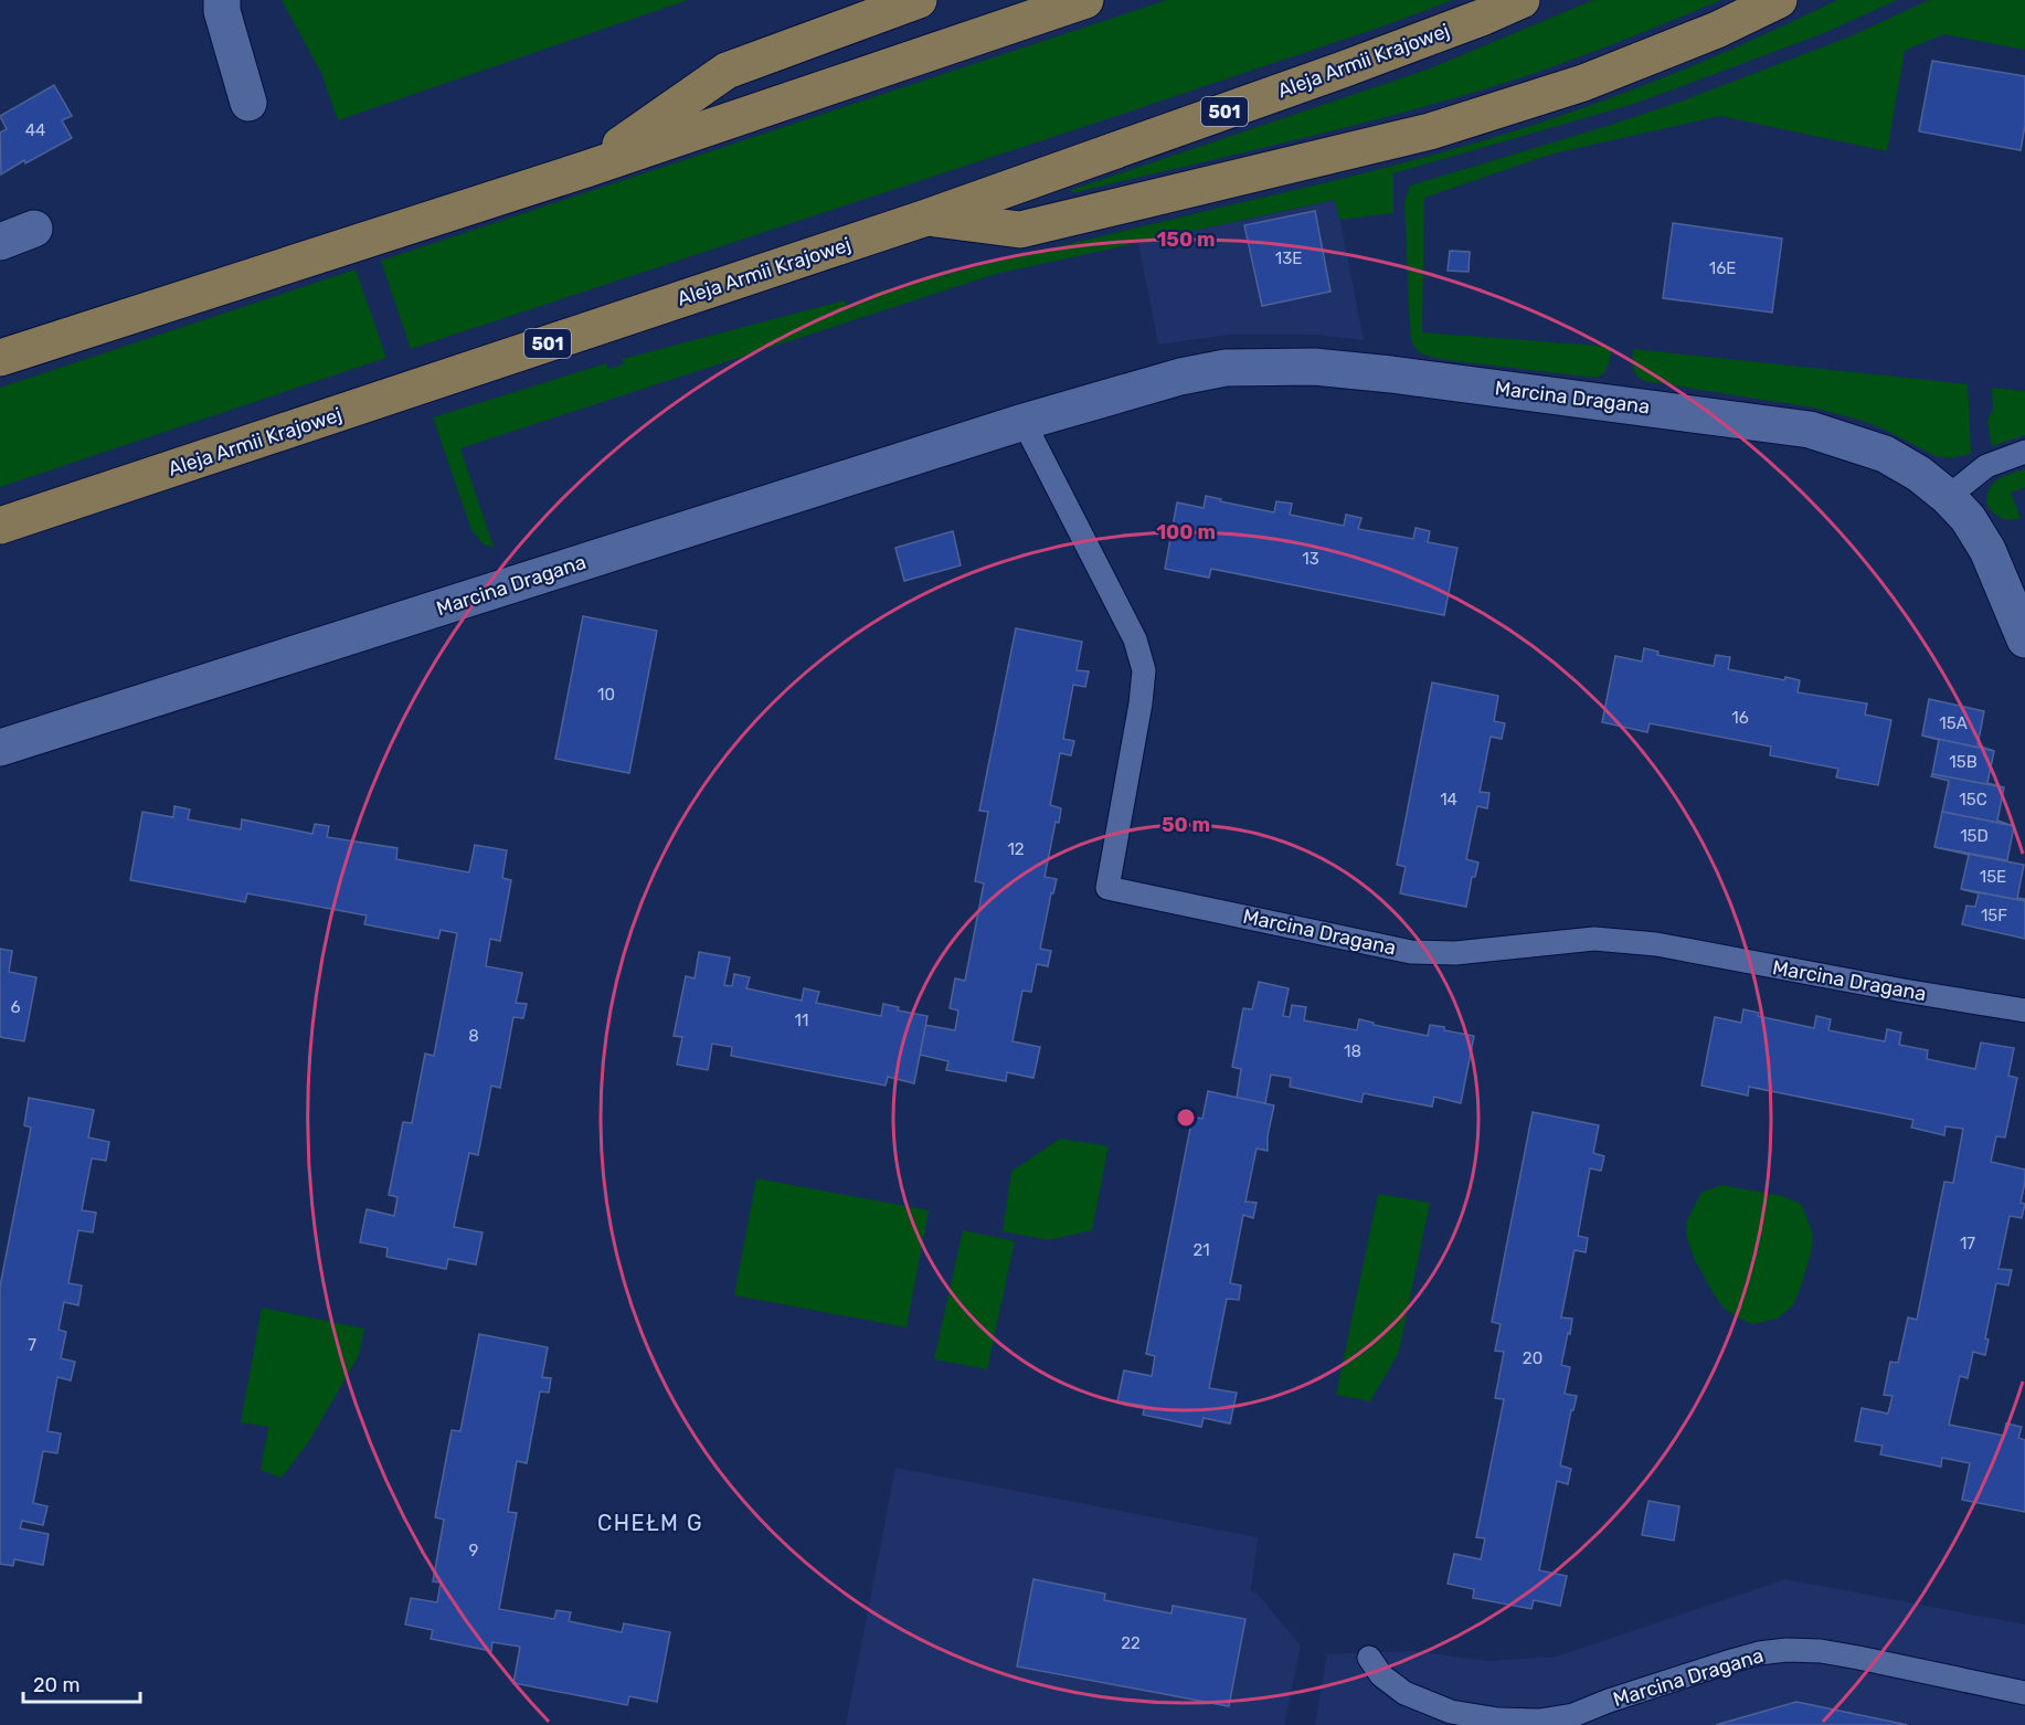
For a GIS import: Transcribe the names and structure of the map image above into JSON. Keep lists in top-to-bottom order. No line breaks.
{"streets":{"main road":["Aleja Armii Krajowej","501"],"street":["Marcina Dragana"]},"districts":["CHEŁM G"],"house_numbers":["44","13E","16E","13","10","16","15A","15B","14","15C","15D","12","15E","15F","6","11","8","18","17","21","7","20","9","22"],"scale_bar":"20 m","rings":["150 m","100 m","50 m"]}
